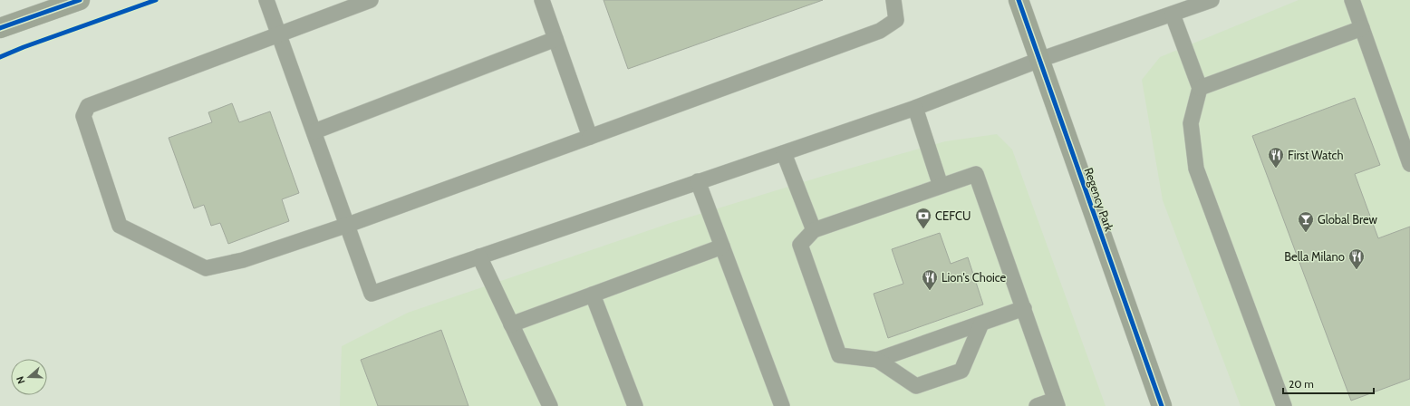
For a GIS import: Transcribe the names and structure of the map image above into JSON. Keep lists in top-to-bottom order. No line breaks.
{"streets":{"street":["Regency Park"]},"places":{"restaurant":["First Watch","Bella Milano","Lion's Choice"],"bank":["CEFCU"],"bar":["Global Brew"]},"scale_bar":"20 m","north":"left"}
